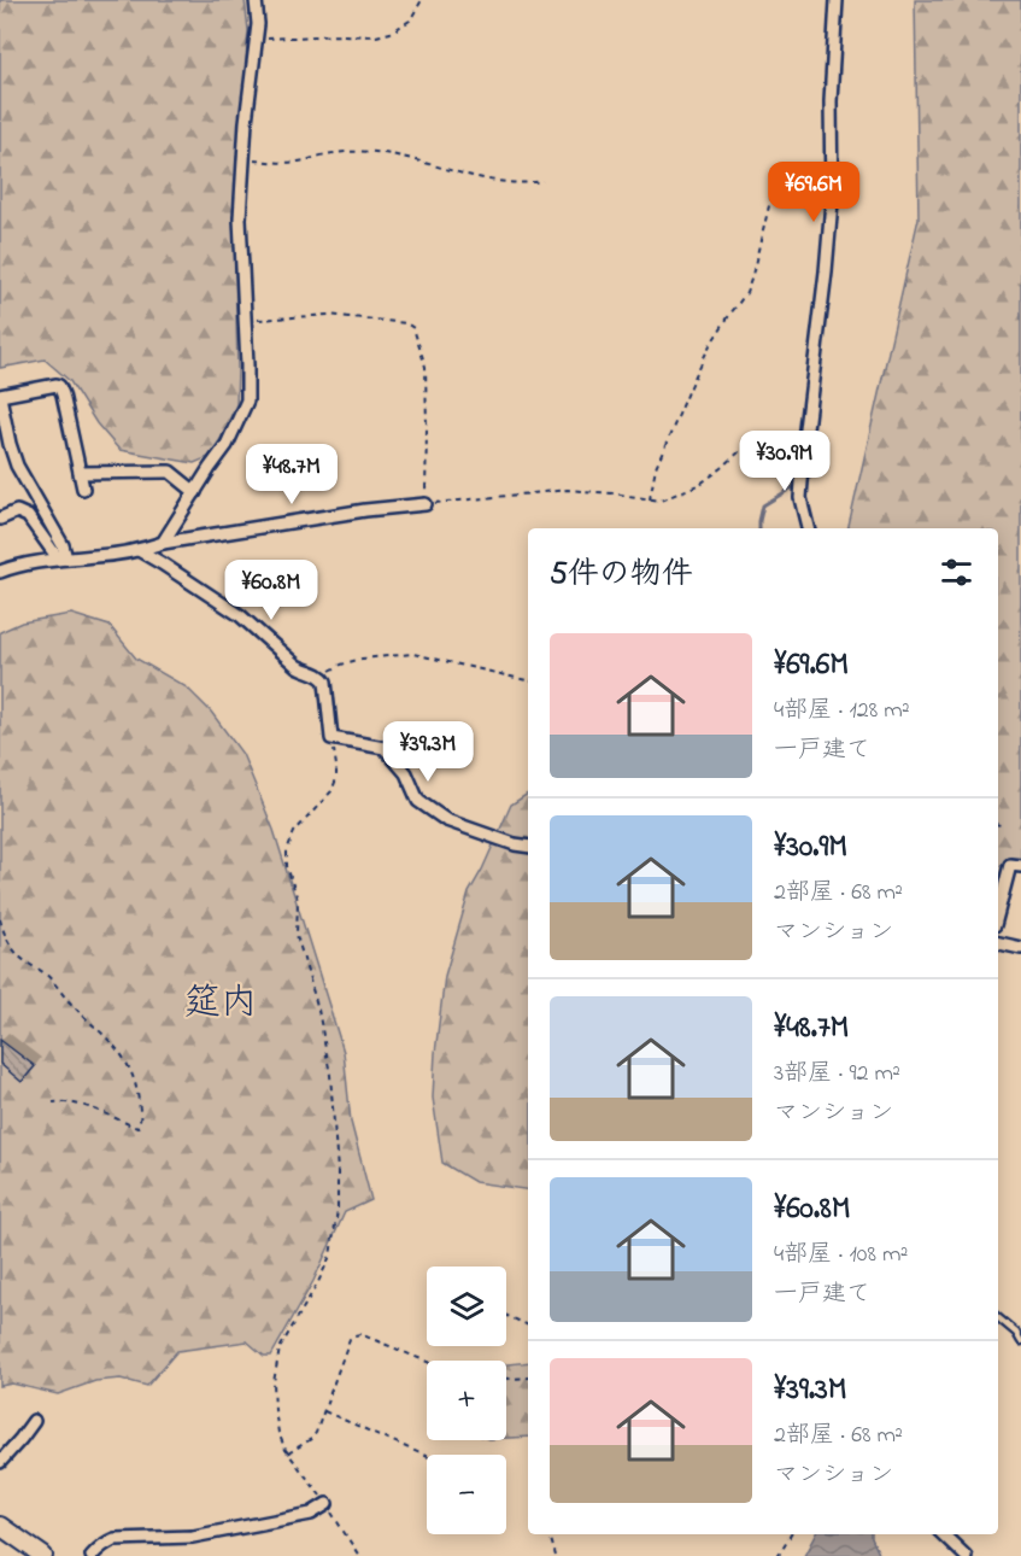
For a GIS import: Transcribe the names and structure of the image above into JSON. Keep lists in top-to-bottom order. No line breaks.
{"districts":["筵内"],"page":{"price":["¥69.6M","¥30.9M","¥48.7M","¥60.8M","¥39.3M"],"heading":"5件の物件","list":[{"name":"¥69.6M","note":"4部屋 · 128 m² · 一戸建て"},{"name":"¥30.9M","note":"2部屋 · 68 m² · マンション"},{"name":"¥48.7M","note":"3部屋 · 92 m² · マンション"},{"name":"¥60.8M","note":"4部屋 · 108 m² · 一戸建て"},{"name":"¥39.3M","note":"2部屋 · 68 m² · マンション"}],"map_buttons":["+","−"]}}
